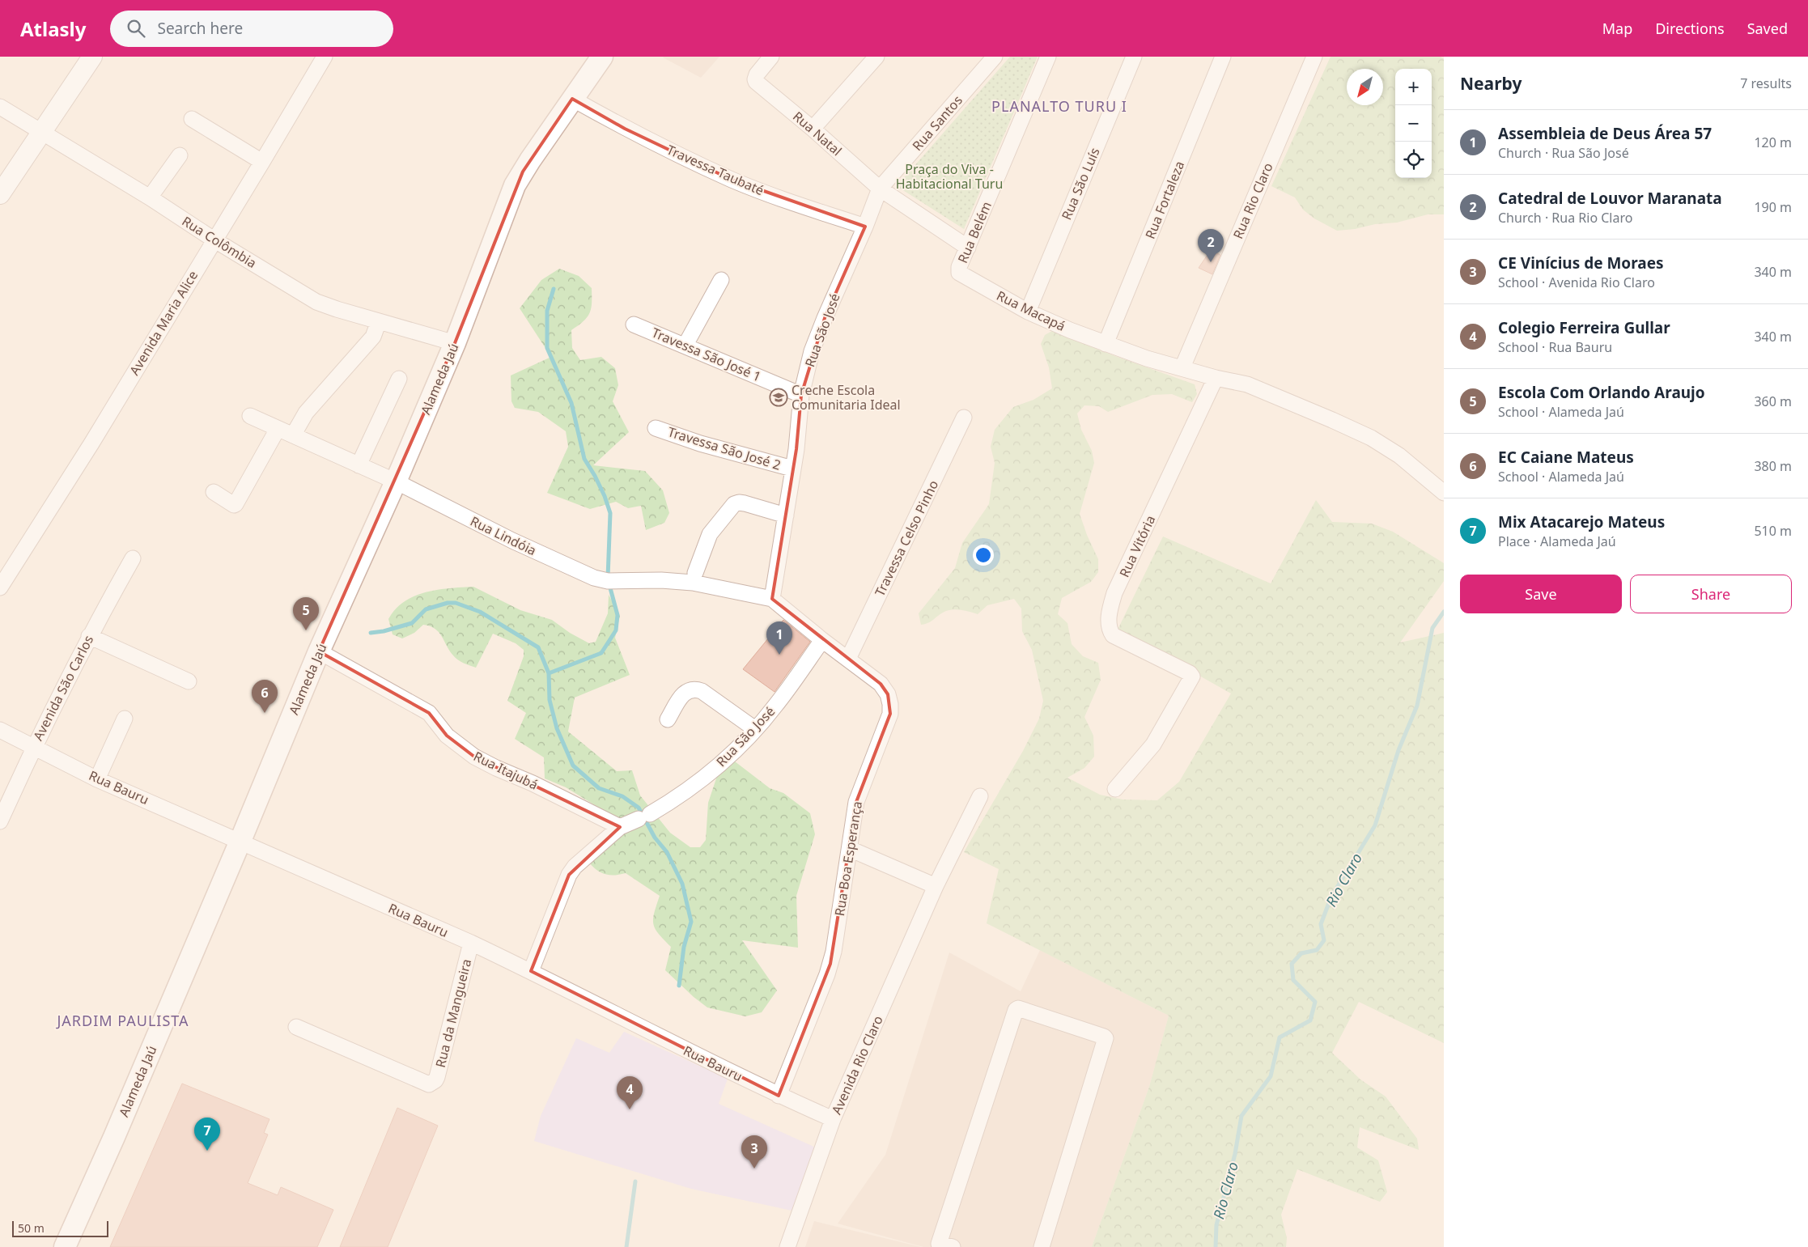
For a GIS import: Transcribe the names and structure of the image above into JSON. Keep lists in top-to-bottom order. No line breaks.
{"streets":{"main road":["Alameda Jaú"],"street":["Rua Santos","Rua Natal","Travessa Taubaté","Rua São Luís","Rua Fortaleza","Rua Rio Claro","Rua Belém","Rua Colômbia","Rua Macapá","Avenida Maria Alice","Rua São José","Travessa São José 1","Travessa São José 2","Rua Lindóia","Travessa Celso Pinho","Rua Vitória","Avenida São Carlos","Rua Itajubá","Rua Bauru","Rua Boa Esperança","Rua da Mangueira","Avenida Rio Claro"]},"crossings":[["Rua Santos","Rua Natal"],["Rua Santos","Rua São José"],["Rua Natal","Rua São José"],["Travessa Taubaté","Rua São José"],["Travessa Taubaté","Alameda Jaú"],["Rua São Luís","Rua Macapá"],["Rua Fortaleza","Rua Macapá"],["Rua Belém","Rua Macapá"],["Rua Colômbia","Avenida Maria Alice"],["Rua Colômbia","Alameda Jaú"],["Rua São José","Travessa São José 1"],["Rua São José","Travessa São José 2"],["Rua São José","Rua Lindóia"],["Rua São José","Rua Itajubá"],["Rua São José","Rua Bauru"],["Rua São José","Rua Boa Esperança"],["Alameda Jaú","Rua Lindóia"],["Alameda Jaú","Rua Itajubá"],["Alameda Jaú","Rua Bauru"],["Rua Lindóia","Rua Boa Esperança"],["Travessa Celso Pinho","Rua Boa Esperança"],["Avenida São Carlos","Rua Bauru"],["Rua Bauru","Rua Boa Esperança"],["Rua Bauru","Rua da Mangueira"],["Rua Bauru","Avenida Rio Claro"]],"districts":["PLANALTO TURU I","JARDIM PAULISTA"],"water":["Rio Claro"],"parks":["Praça do Viva - Habitacional Turu"],"places":{"school or university":["Creche Escola Comunitaria Ideal"]},"scale_bar":"50 m","north":"bottom left","page":{"header":"Atlasly","search":"Search here","nav":["Map","Directions","Saved"],"heading":["Nearby","7 results"],"map_buttons":["+","−"],"list":[{"mark":"1","name":"Assembleia de Deus Área 57","note":"Church · Rua São José","value":"120 m"},{"mark":"2","name":"Catedral de Louvor Maranata","note":"Church · Rua Rio Claro","value":"190 m"},{"mark":"3","name":"CE Vinícius de Moraes","note":"School · Avenida Rio Claro","value":"340 m"},{"mark":"4","name":"Colegio Ferreira Gullar","note":"School · Rua Bauru","value":"340 m"},{"mark":"5","name":"Escola Com Orlando Araujo","note":"School · Alameda Jaú","value":"360 m"},{"mark":"6","name":"EC Caiane Mateus","note":"School · Alameda Jaú","value":"380 m"},{"mark":"7","name":"Mix Atacarejo Mateus","note":"Place · Alameda Jaú","value":"510 m"}],"pins":["2","5","1","6","4","7","3"],"buttons":["Save","Share"],"scale":"50 m"}}
